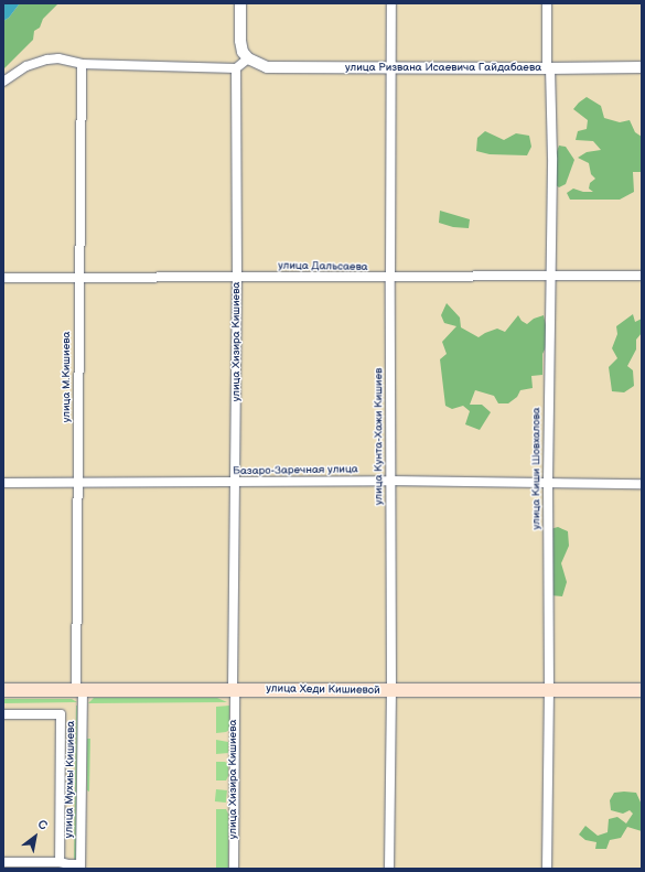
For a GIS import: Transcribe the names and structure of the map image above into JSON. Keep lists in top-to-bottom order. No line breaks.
{"streets":{"main road":["улица Хеди Кишиевой"],"street":["улица Ризвана Исаевича Гайдабаева","улица Дальсаева","улица Хизира Кишиева","улица М.Кишиева","улица Кунта-Хажи Кишиев","улица Киши Шовхалова","Базаро-Заречная улица","улица Мухмы Кишиева"]},"crossings":[["улица Ризвана Исаевича Гайдабаева","улица Кунта-Хажи Кишиев"],["улица Ризвана Исаевича Гайдабаева","улица Киши Шовхалова"],["улица Дальсаева","улица Хизира Кишиева"],["улица Дальсаева","улица М.Кишиева"],["улица Дальсаева","улица Кунта-Хажи Кишиев"],["улица Дальсаева","улица Киши Шовхалова"],["улица Хизира Кишиева","Базаро-Заречная улица"],["улица Хизира Кишиева","улица Хеди Кишиевой"],["улица М.Кишиева","Базаро-Заречная улица"],["улица М.Кишиева","улица Хеди Кишиевой"],["улица М.Кишиева","улица Мухмы Кишиева"],["улица Кунта-Хажи Кишиев","Базаро-Заречная улица"],["улица Кунта-Хажи Кишиев","улица Хеди Кишиевой"],["улица Киши Шовхалова","Базаро-Заречная улица"],["улица Киши Шовхалова","улица Хеди Кишиевой"],["улица Хеди Кишиевой","улица Мухмы Кишиева"]],"north":"top right"}
